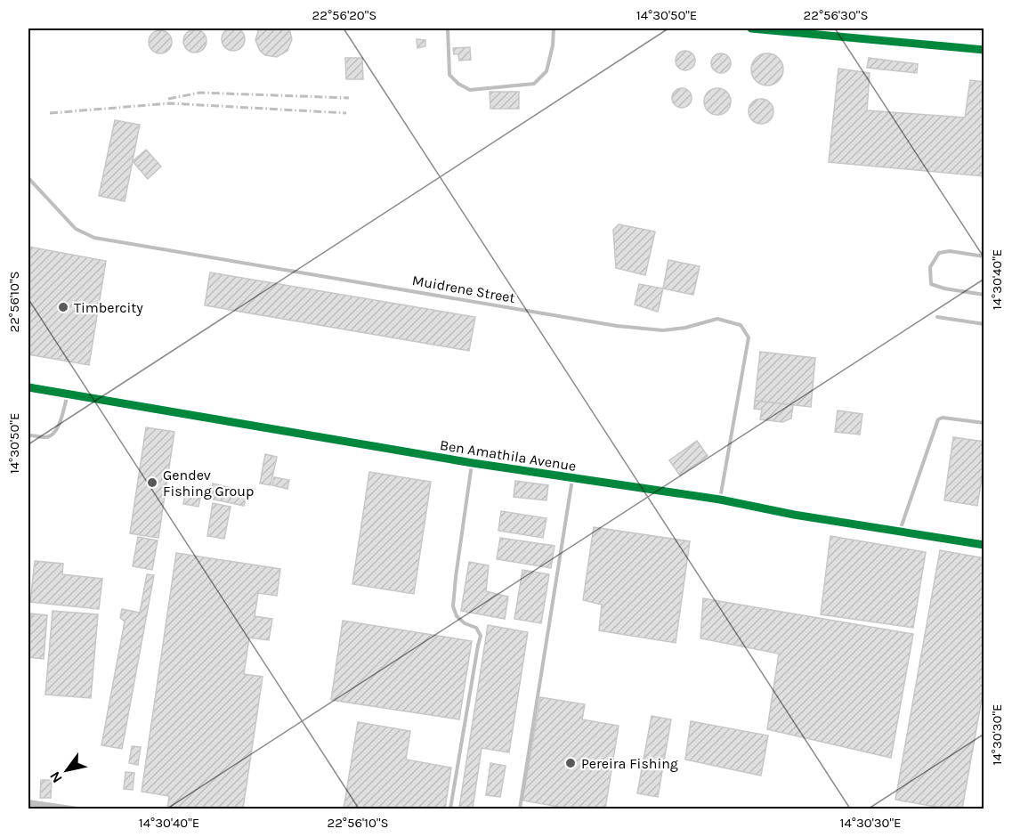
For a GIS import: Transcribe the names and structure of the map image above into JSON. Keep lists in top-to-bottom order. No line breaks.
{"streets":{"street":["Ben Amathila Avenue"],"lane":["Muidrene Street"]},"crossings":[["Muidrene Street","Ben Amathila Avenue"]],"places":["Timbercity","Gendev Fishing Group","Pereira Fishing"],"north":"bottom left","coordinates":["22°56'20\"S","14°30'50\"E","22°56'30\"S","14°30'40\"E","22°56'10\"S","14°30'30\"E"]}
